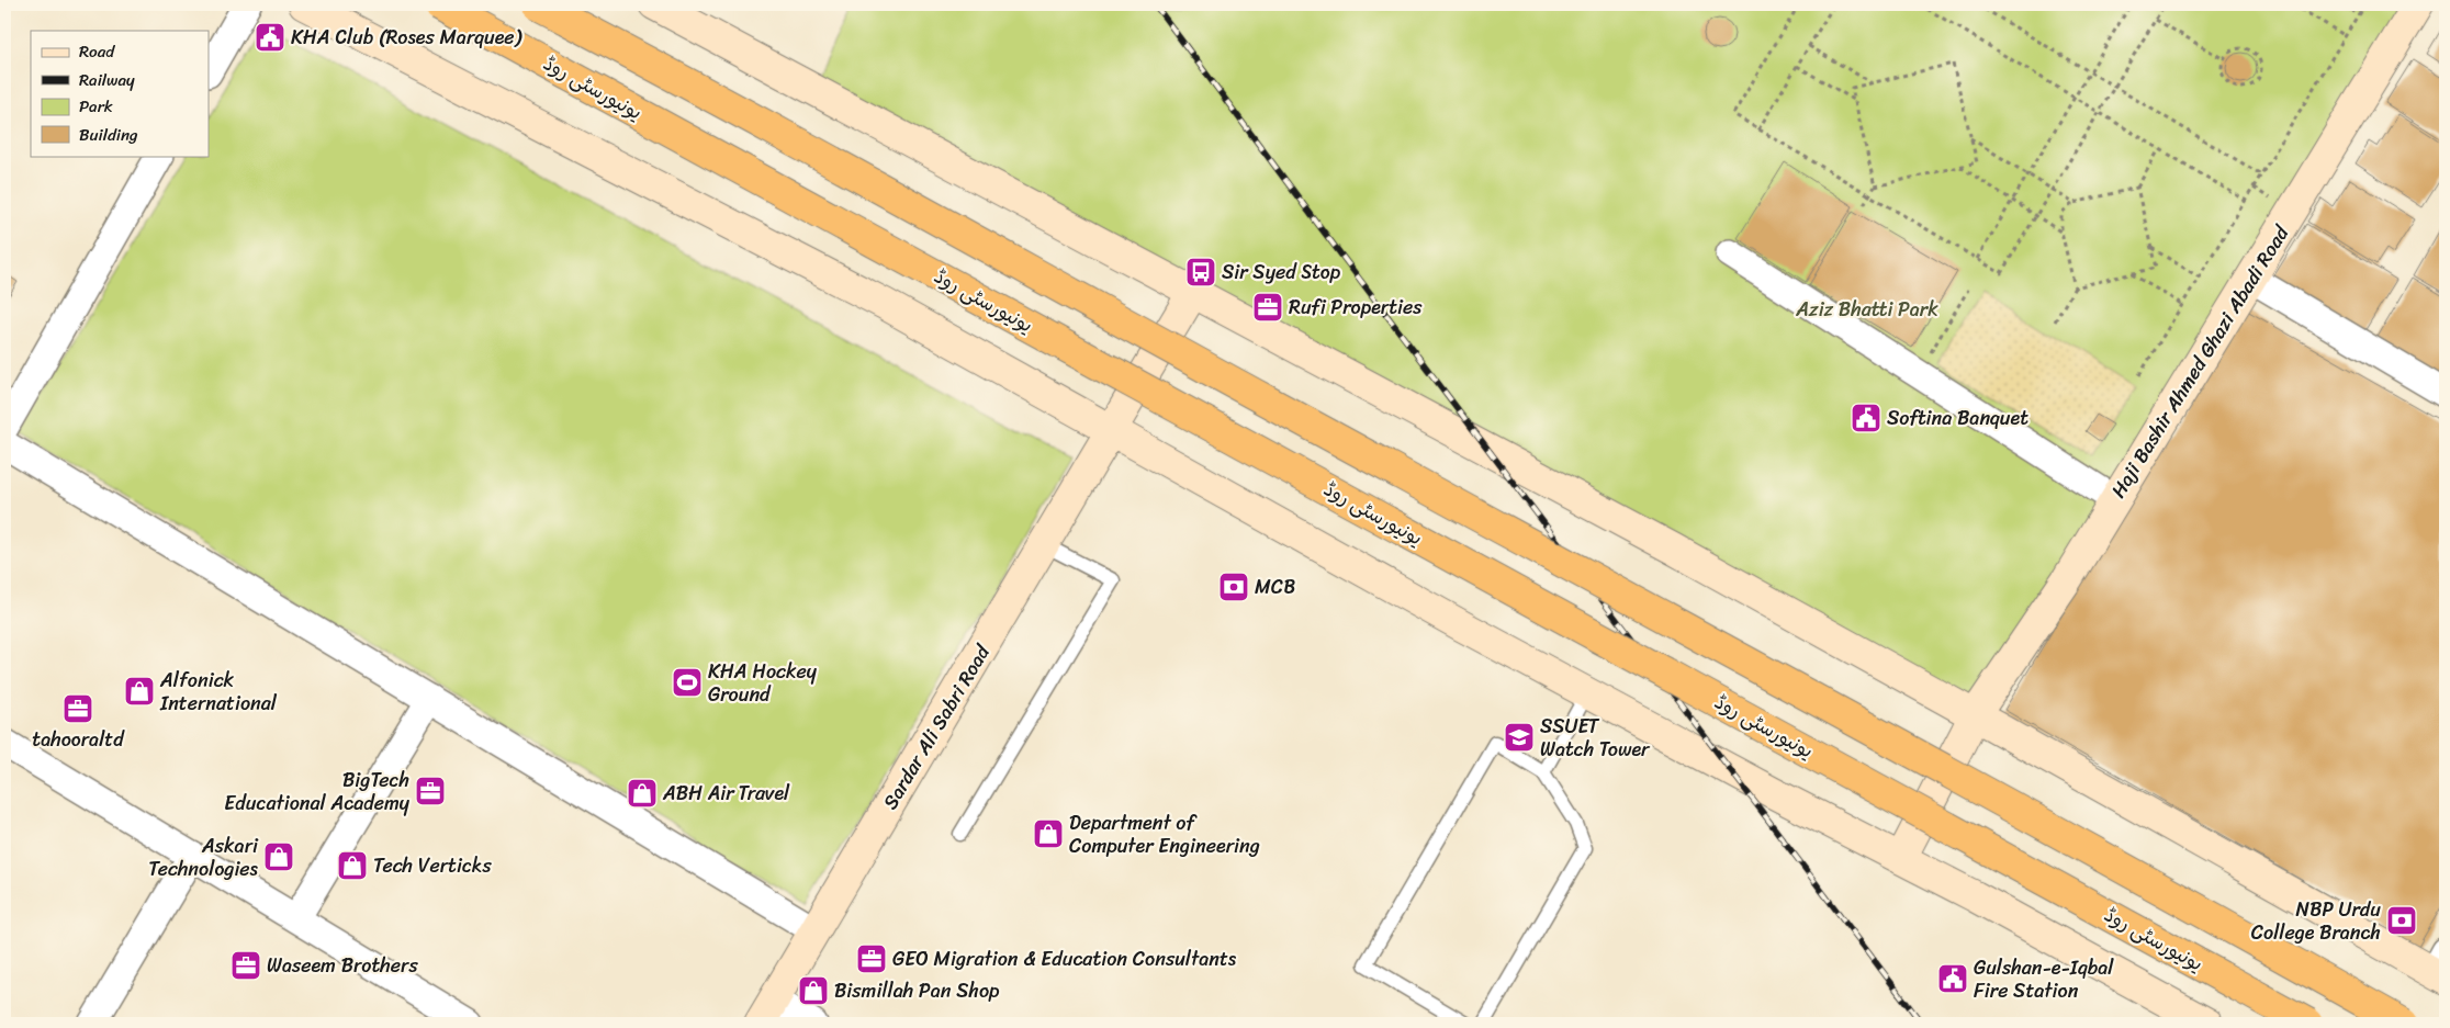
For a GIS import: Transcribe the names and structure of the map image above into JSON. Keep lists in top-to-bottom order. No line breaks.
{"streets":{"main road":["یونیورسٹی روڈ"],"street":["Haji Bashir Ahmed Ghazi Abadi Road","Sardar Ali Sabri Road"]},"parks":["Aziz Bhatti Park"],"places":{"public building":["KHA Club (Roses Marquee)","Softina Banquet","Gulshan-e-Iqbal Fire Station"],"bus stop":["Sir Syed Stop"],"office":["Rufi Properties","tahooraltd","BigTech Educational Academy","GEO Migration & Education Consultants","Waseem Brothers"],"bank":["MCB","NBP Urdu College Branch"],"sports":["KHA Hockey Ground"],"shop":["Alfonick International","ABH Air Travel","Department of Computer Engineering","Askari Technologies","Tech Verticks","Bismillah Pan Shop"],"school or university":["SSUET Watch Tower"]},"legend":["Road","Railway","Park","Building"]}
